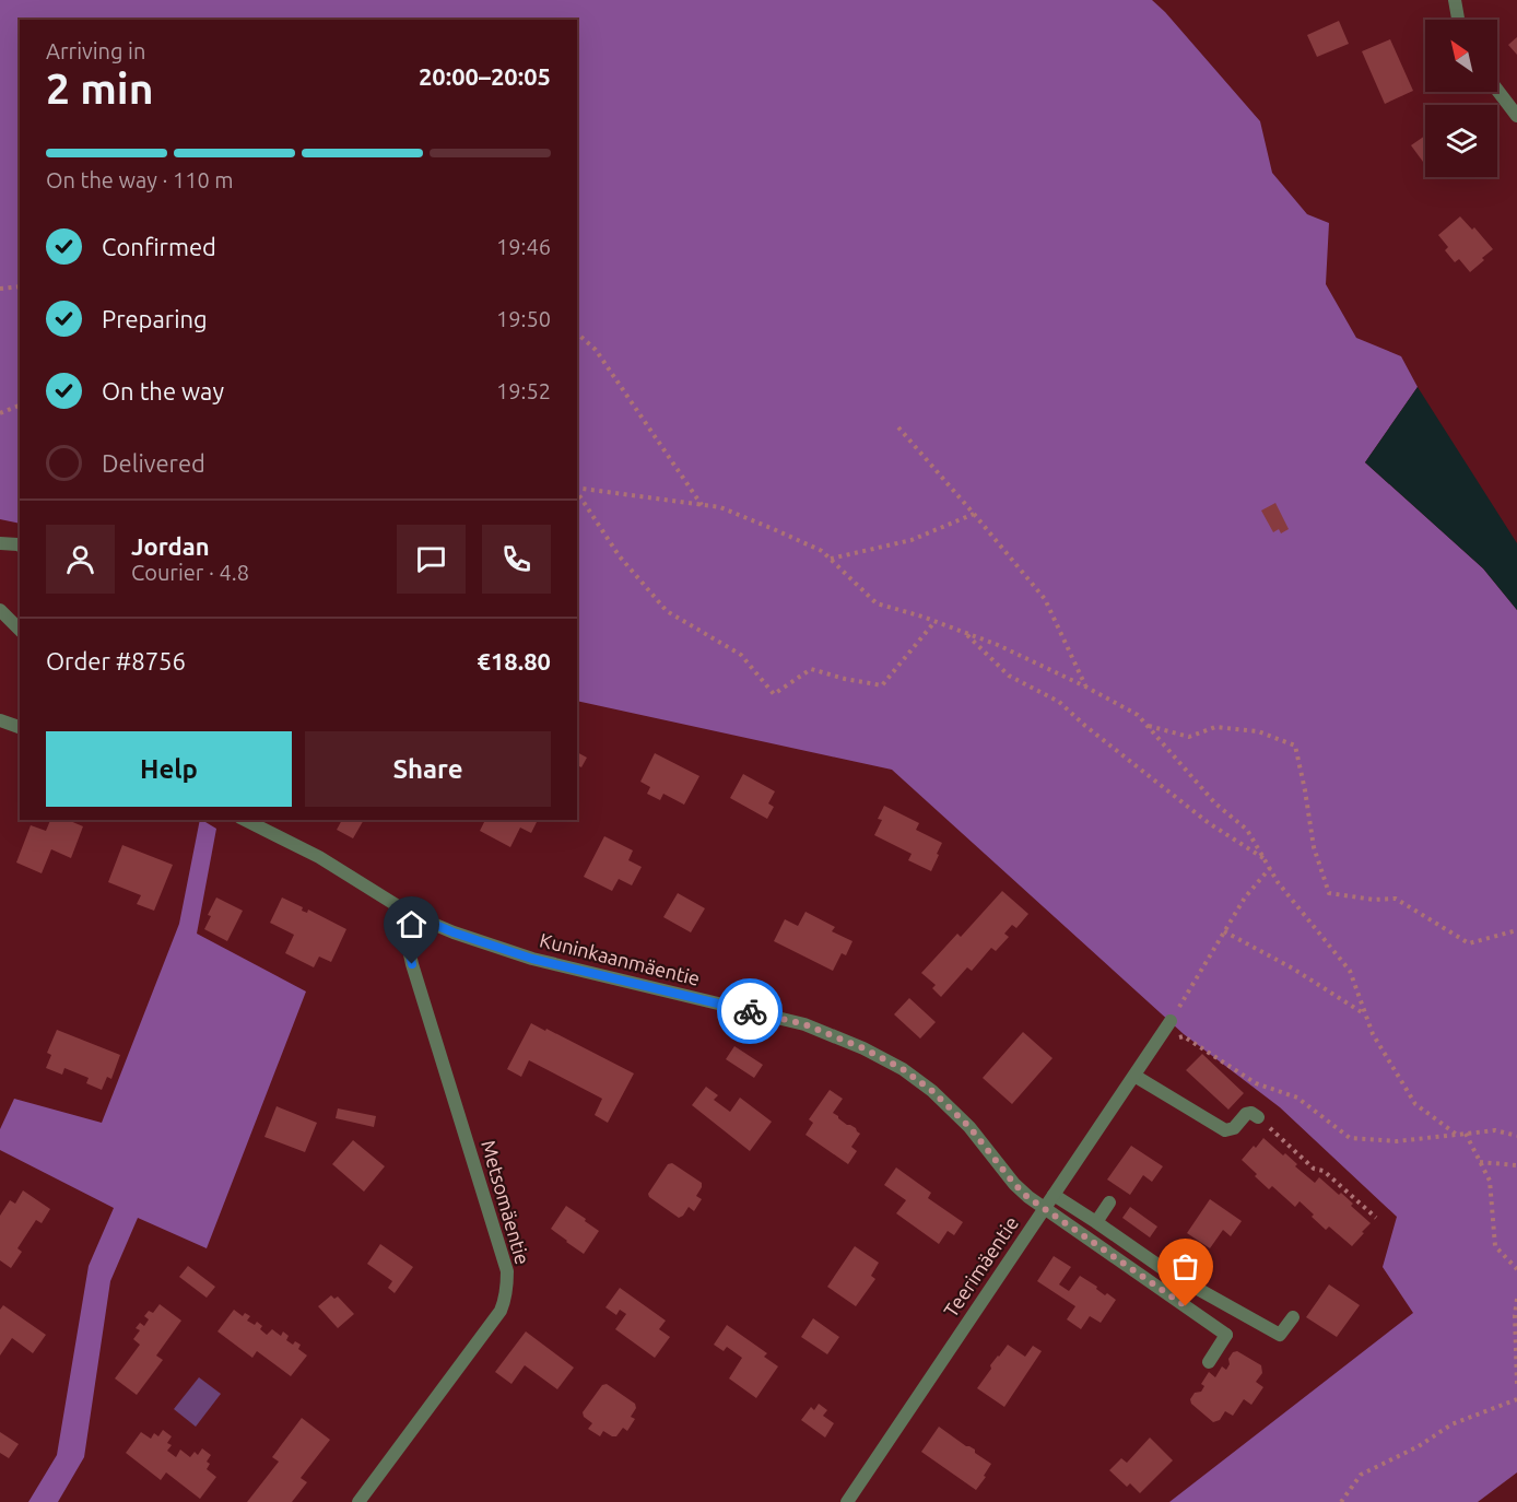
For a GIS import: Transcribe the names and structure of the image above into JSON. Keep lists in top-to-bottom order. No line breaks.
{"streets":{"street":["Kuninkaanmäentie","Metsomäentie","Teerimäentie"]},"crossings":[["Kuninkaanmäentie","Metsomäentie"],["Kuninkaanmäentie","Teerimäentie"]],"north":"top left","page":{"heading":["2 min","Arriving in","20:00–20:05"],"panel":["Jordan","Courier · 4.8","Order #8756","€18.80"],"bar":"On the way · 110 m","list":[["Confirmed","19:46"],["Preparing","19:50"],["On the way","19:52"],"Delivered"],"buttons":["Help","Share"]}}
